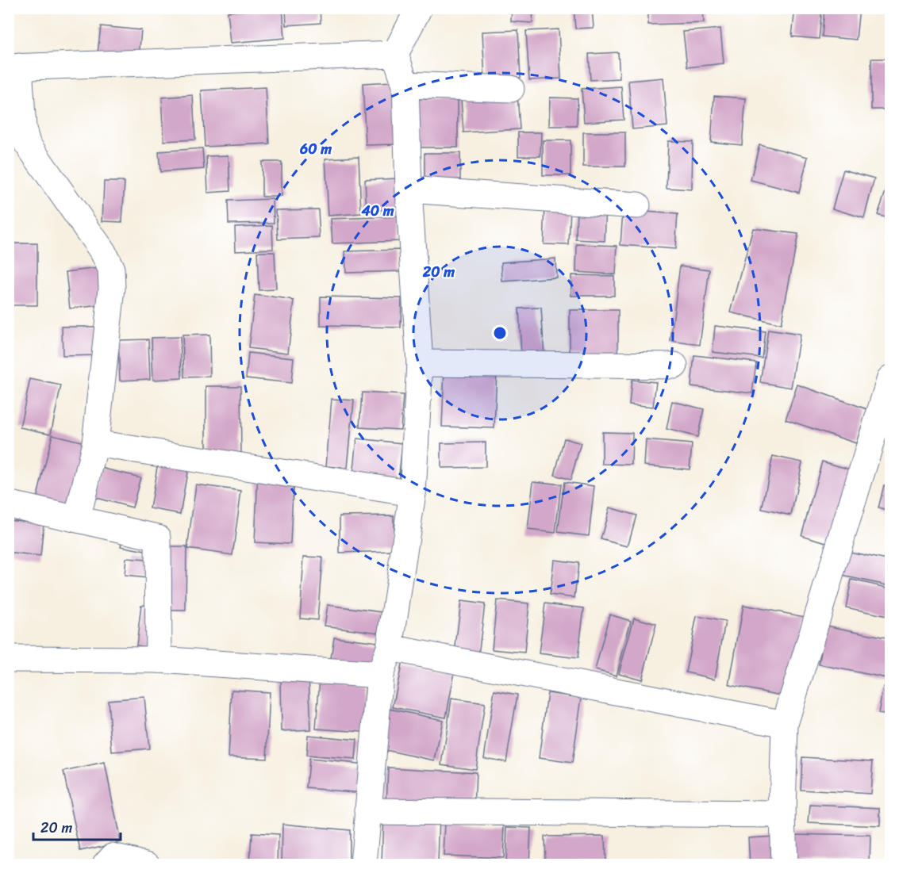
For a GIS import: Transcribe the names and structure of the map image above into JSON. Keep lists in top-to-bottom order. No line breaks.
{"scale_bar":"20 m","rings":["60 m","40 m","20 m"]}
